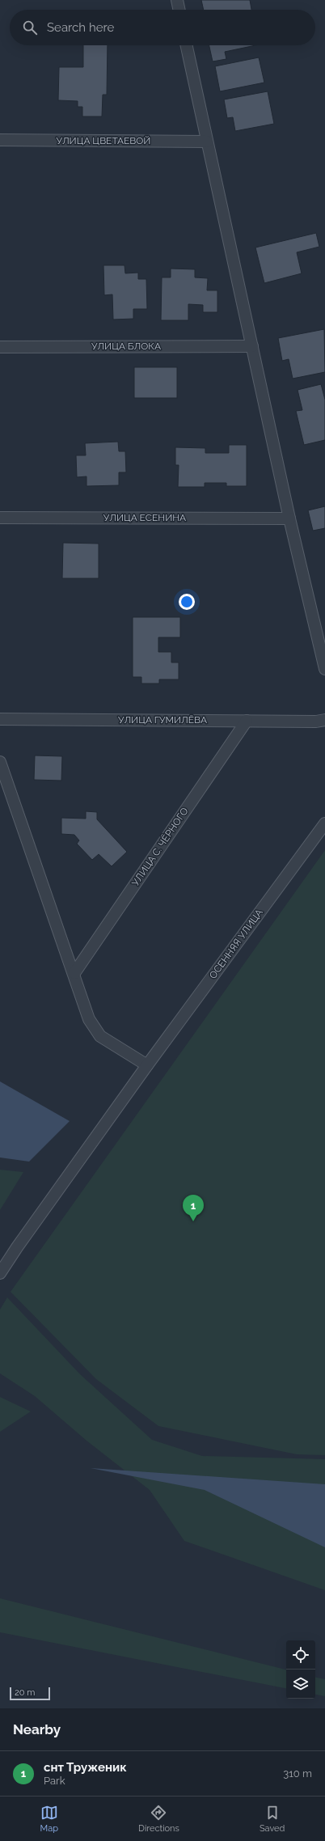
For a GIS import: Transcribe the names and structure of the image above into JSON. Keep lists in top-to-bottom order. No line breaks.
{"streets":{"street":["УЛИЦА ЦВЕТАЕВОЙ","УЛИЦА БЛОКА","УЛИЦА ЕСЕНИНА","УЛИЦА ГУМИЛЁВА","УЛИЦА С. ЧЁРНОГО","ОСЕННЯЯ УЛИЦА"]},"crossings":[["УЛИЦА ГУМИЛЁВА","УЛИЦА С. ЧЁРНОГО"]],"scale_bar":"20 m","page":{"search":"Search here","pins":"1","scale":"20 m","heading":"Nearby","list":[{"mark":"1","name":"снт Труженик","note":"Park","value":"310 m"}],"nav":["Map","Directions","Saved"]}}
